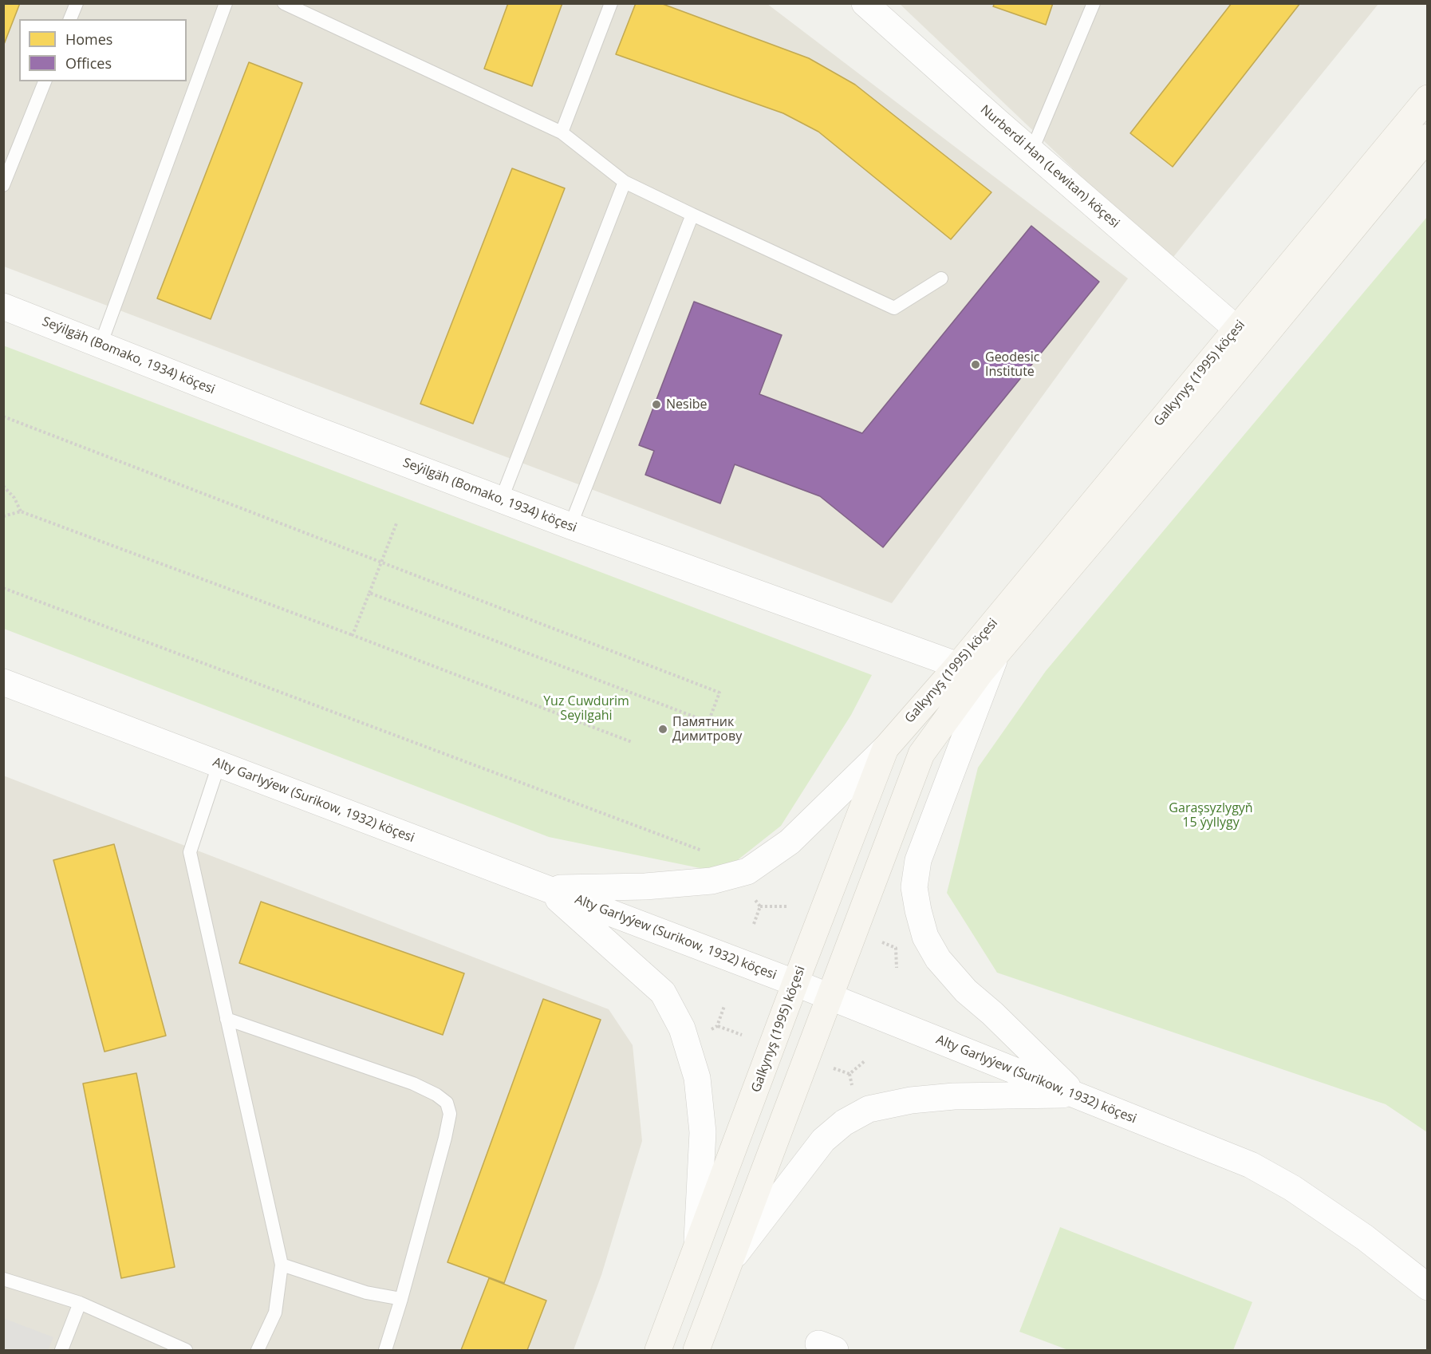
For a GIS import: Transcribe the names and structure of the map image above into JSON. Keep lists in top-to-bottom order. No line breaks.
{"streets":{"main road":["Galkynyş (1995) köçesi"],"street":["Nurberdi Han (Lewitan) köçesi","Seýilgäh (Bomako, 1934) köçesi","Alty Garlyýew (Surikow, 1932) köçesi"]},"crossings":[["Nurberdi Han (Lewitan) köçesi","Galkynyş (1995) köçesi"],["Seýilgäh (Bomako, 1934) köçesi","Galkynyş (1995) köçesi"],["Galkynyş (1995) köçesi","Alty Garlyýew (Surikow, 1932) köçesi"]],"parks":["Yuz Cuwdurim Seyilgahi","Garaşsyzlygyň 15 ýyllygy"],"places":["Geodesic Institute","Nesibe","Памятник Димитрову"],"legend":["Homes","Offices"]}
